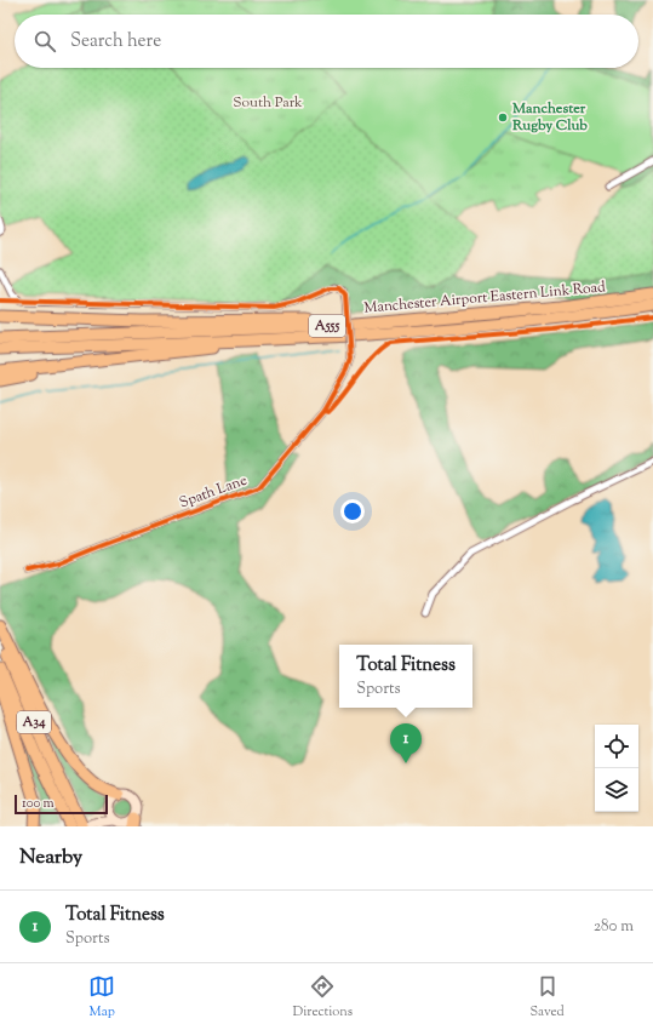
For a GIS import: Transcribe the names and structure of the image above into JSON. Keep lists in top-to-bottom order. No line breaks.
{"streets":{"highway":["Manchester Airport Eastern Link Road","A555","A34"],"street":["Spath Lane"]},"parks":["South Park"],"places":["Manchester Rugby Club"],"scale_bar":"100 m","page":{"search":"Search here","popup":["Total Fitness","Sports"],"pins":"1","scale":"100 m","heading":"Nearby","list":[{"mark":"1","name":"Total Fitness","note":"Sports","value":"280 m"}],"nav":["Map","Directions","Saved"]}}
